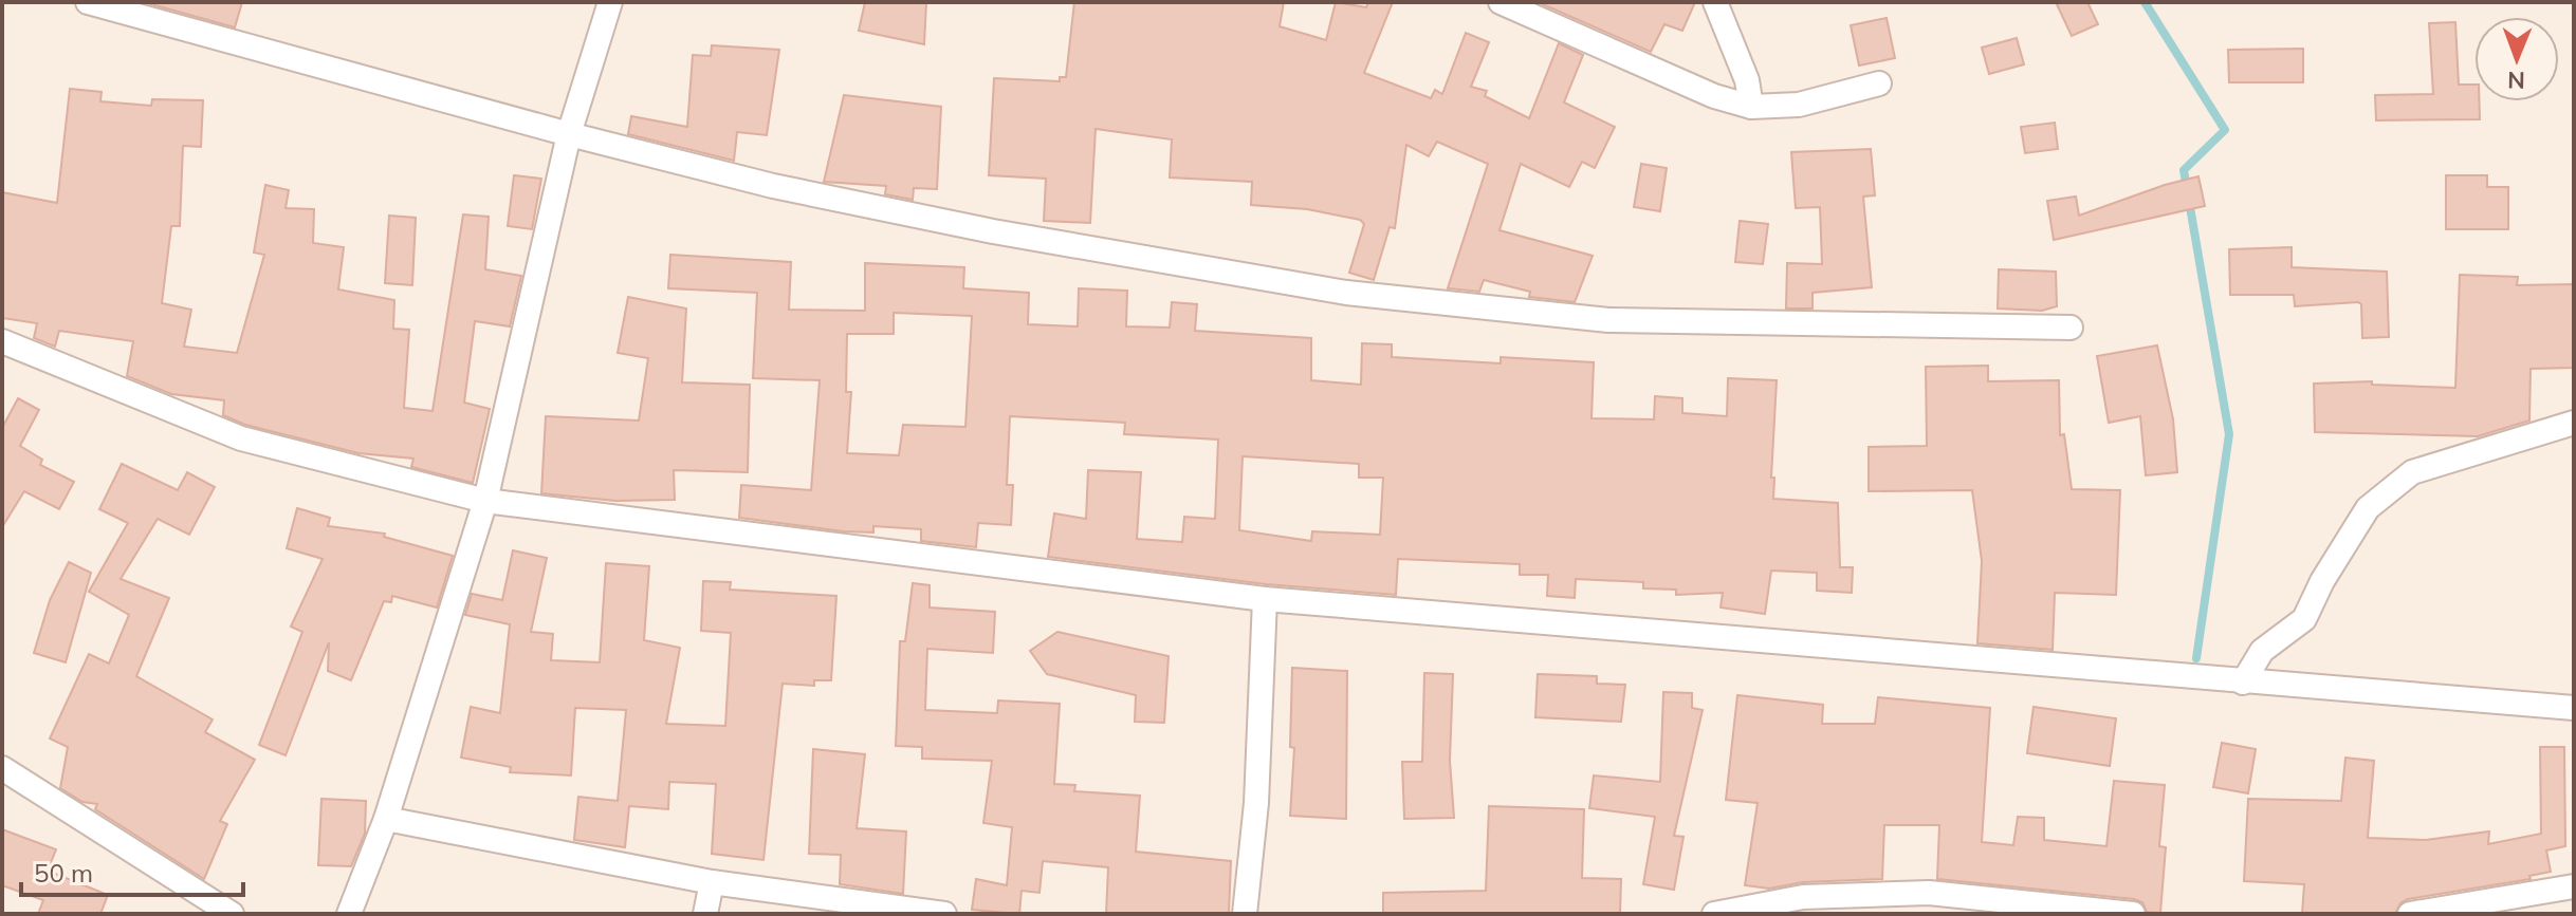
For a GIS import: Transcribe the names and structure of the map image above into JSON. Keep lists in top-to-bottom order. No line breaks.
{"scale_bar":"50 m","north":"bottom"}
